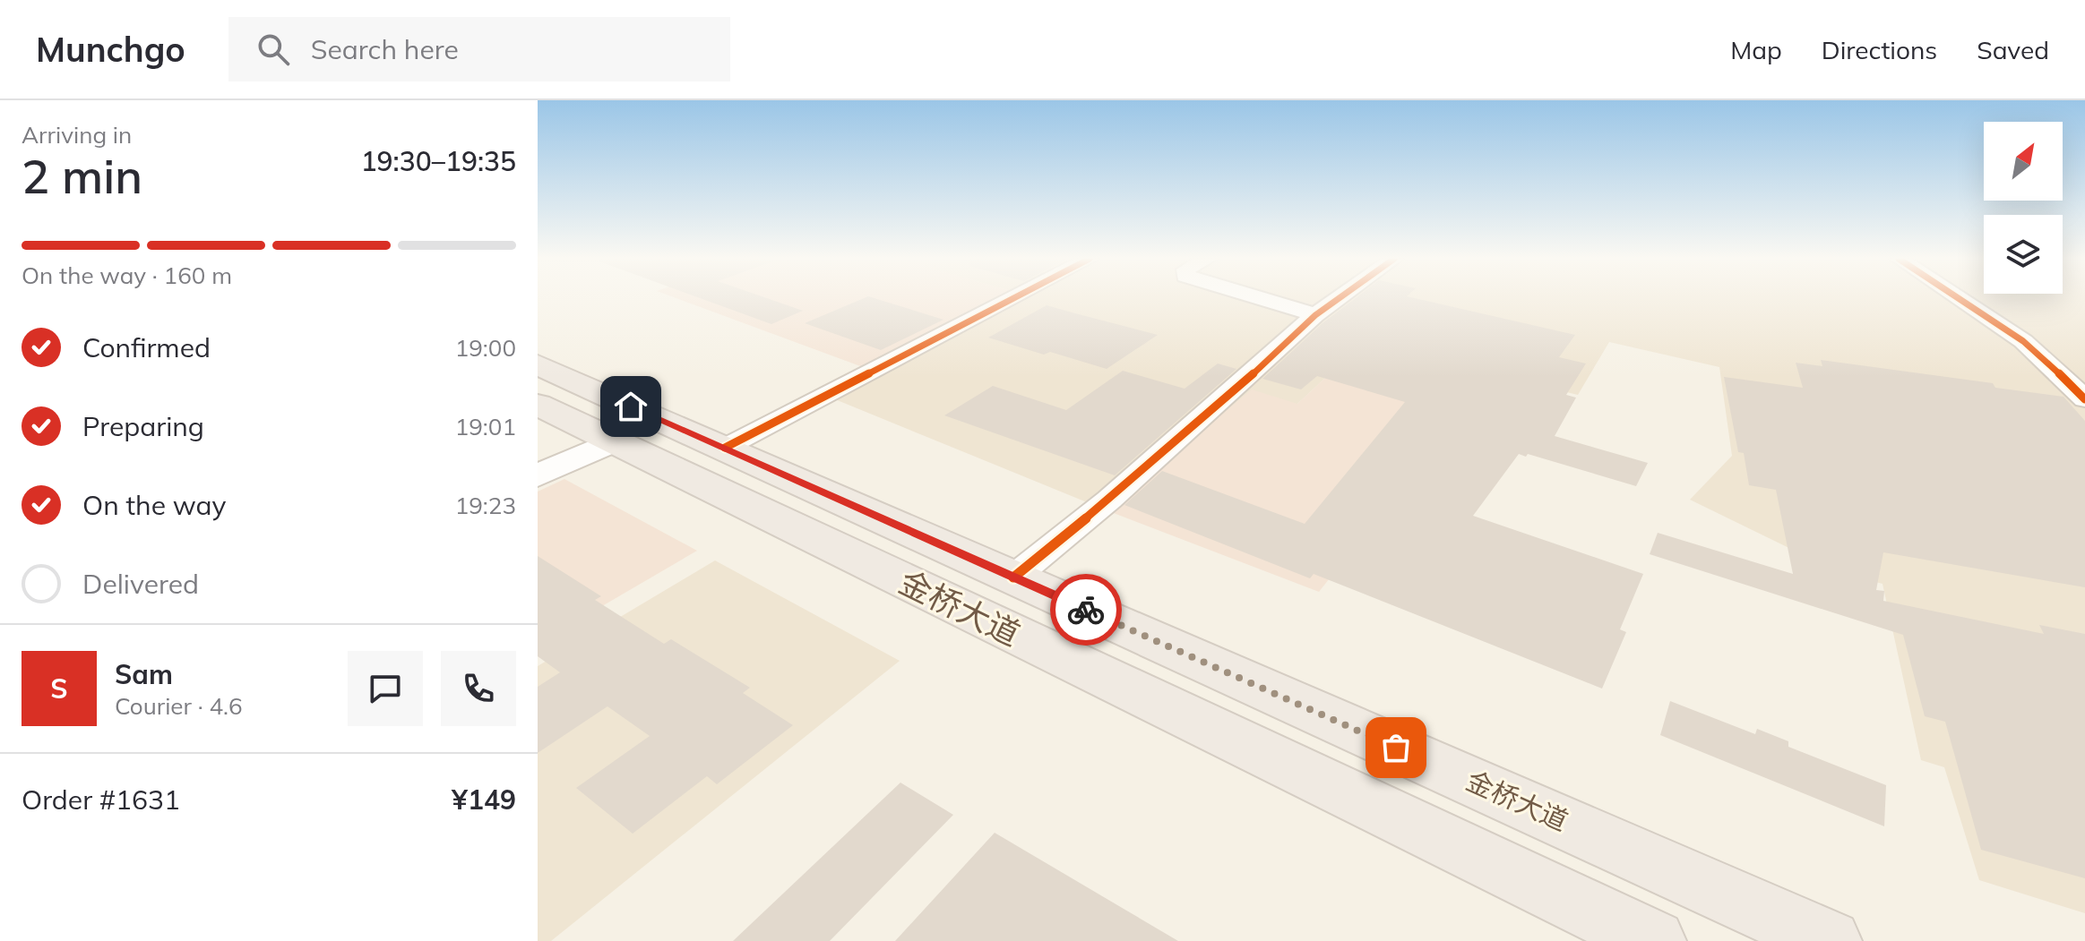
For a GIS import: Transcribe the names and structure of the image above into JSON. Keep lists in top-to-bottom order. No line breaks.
{"streets":{"highway":["金桥大道"]},"north":"top right","page":{"header":"Munchgo","search":"Search here","nav":["Map","Directions","Saved"],"heading":["2 min","Arriving in","19:30–19:35"],"panel":["Sam","Courier · 4.6","Order #1631","¥149"],"bar":"On the way · 160 m","list":[["Confirmed","19:00"],["Preparing","19:01"],["On the way","19:23"],"Delivered"],"round":"S"}}
